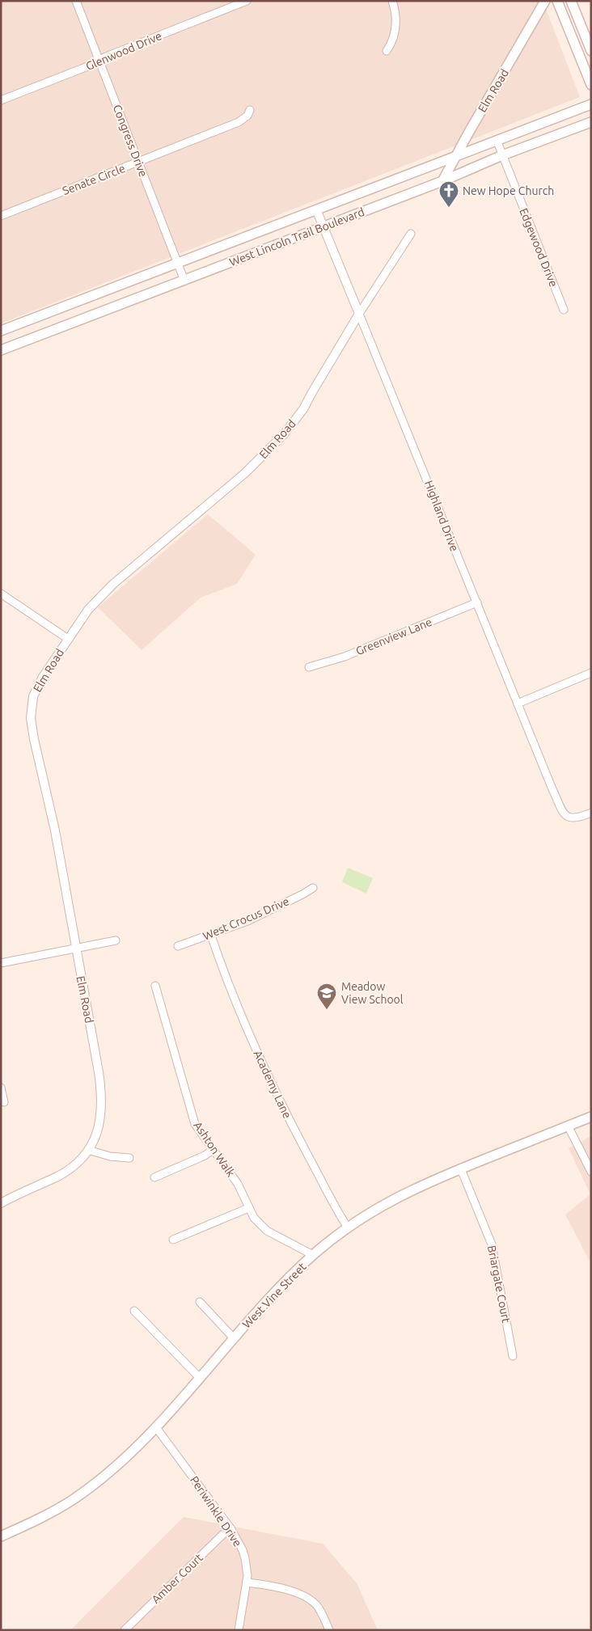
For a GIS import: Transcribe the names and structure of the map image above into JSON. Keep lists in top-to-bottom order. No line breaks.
{"streets":{"main road":["Elm Road","West Lincoln Trail Boulevard","West Vine Street"],"street":["Glenwood Drive","Congress Drive","Senate Circle","Edgewood Drive","Highland Drive","Greenview Lane","West Crocus Drive","Academy Lane","Ashton Walk","Briargate Court","Periwinkle Drive","Amber Court"]},"crossings":[["Glenwood Drive","Congress Drive"],["Elm Road","West Lincoln Trail Boulevard"],["Elm Road","Highland Drive"],["Congress Drive","Senate Circle"],["Congress Drive","West Lincoln Trail Boulevard"],["West Lincoln Trail Boulevard","Edgewood Drive"],["West Lincoln Trail Boulevard","Highland Drive"],["Highland Drive","Greenview Lane"],["West Crocus Drive","Academy Lane"],["Academy Lane","West Vine Street"],["Ashton Walk","West Vine Street"],["Briargate Court","West Vine Street"],["West Vine Street","Periwinkle Drive"],["Periwinkle Drive","Amber Court"]],"places":{"church":["New Hope Church"],"school or university":["Meadow View School"]}}
